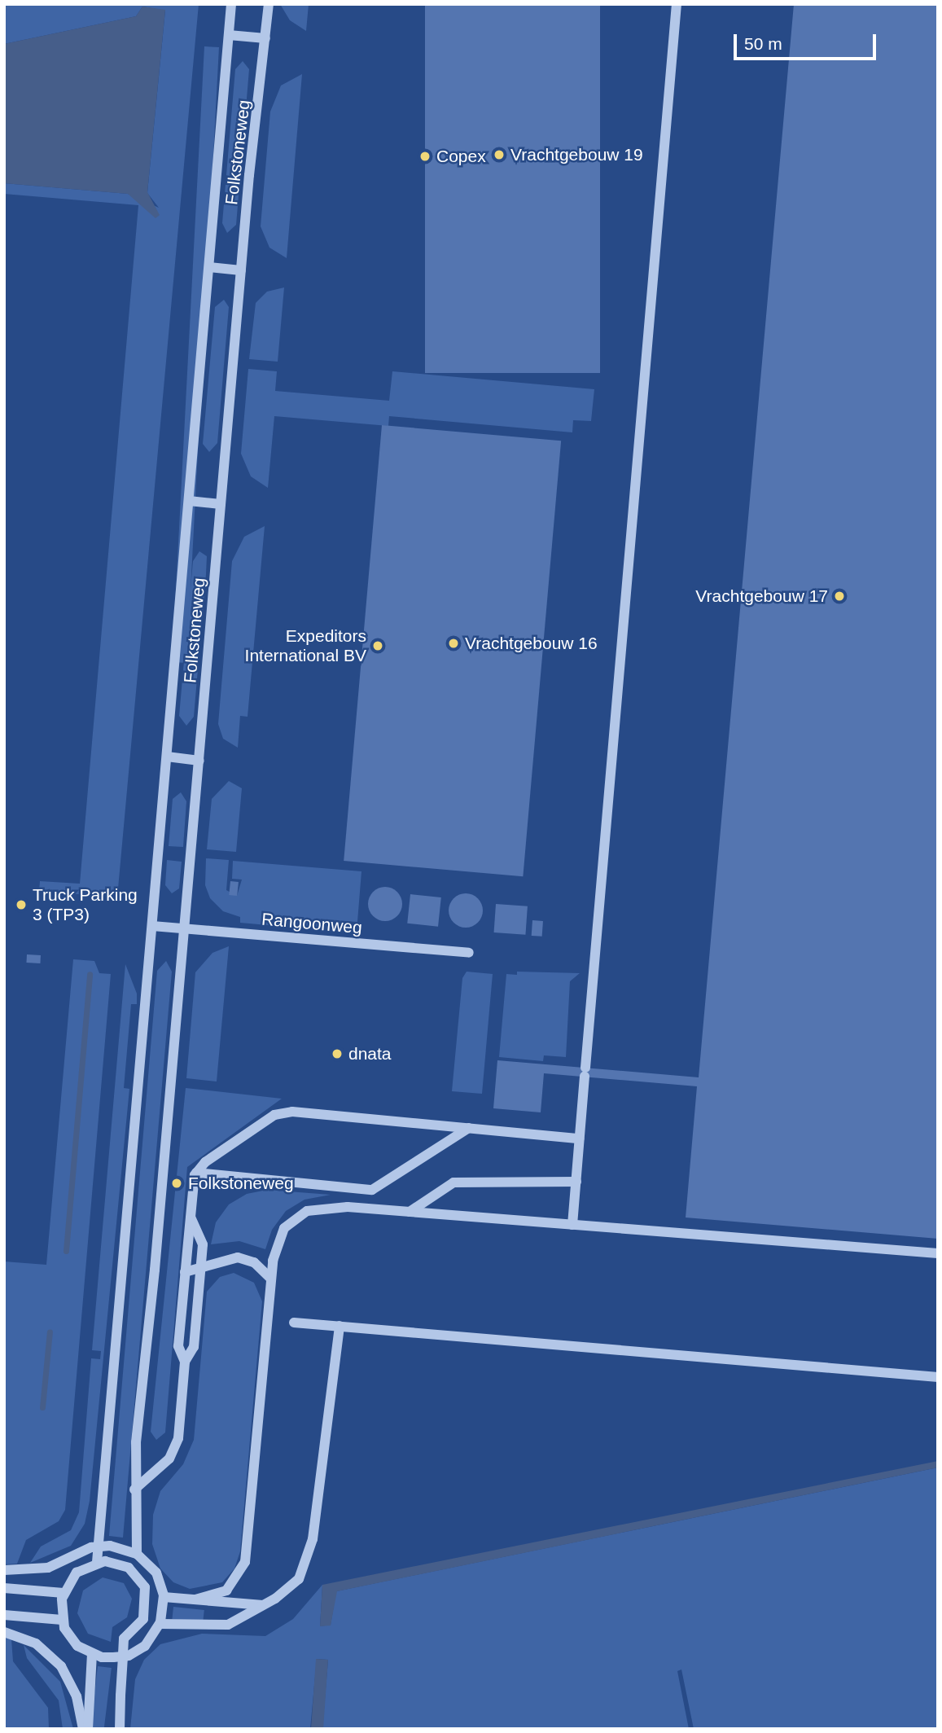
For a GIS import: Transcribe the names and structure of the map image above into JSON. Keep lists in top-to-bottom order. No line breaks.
{"streets":{"street":["Folkstoneweg","Rangoonweg"]},"crossings":[["Folkstoneweg","Rangoonweg"]],"places":["Vrachtgebouw 19","Copex","Vrachtgebouw 17","Vrachtgebouw 16","Expeditors International BV","Truck Parking 3 (TP3)","dnata","Folkstoneweg"],"scale_bar":"50 m"}
